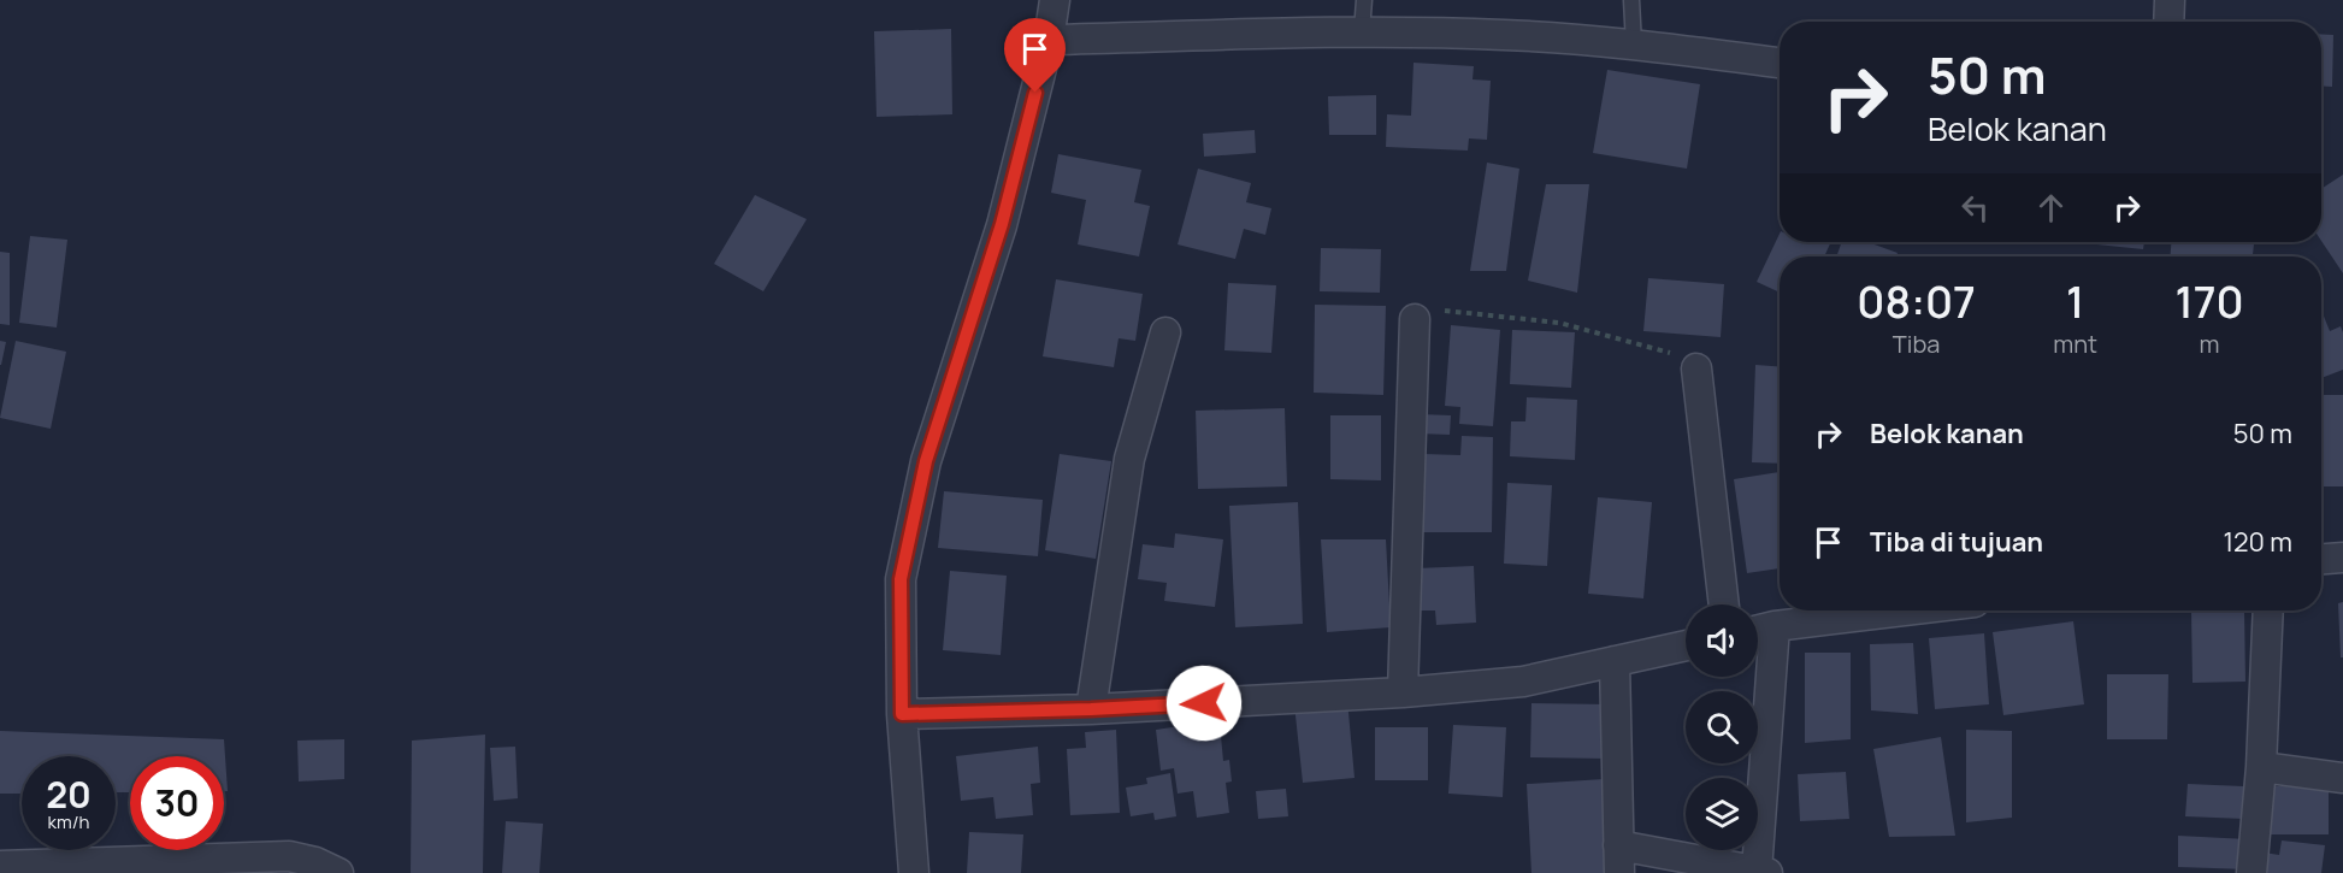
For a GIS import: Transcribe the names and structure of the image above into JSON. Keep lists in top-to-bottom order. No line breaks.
{"page":{"turn":["50 m","Belok kanan"],"eta":["08:07","Tiba","1","mnt","170","m"],"list":[{"name":"Belok kanan","value":"50 m"},{"name":"Tiba di tujuan","value":"120 m"}],"speed":"20 km/h","limit":"30"}}
